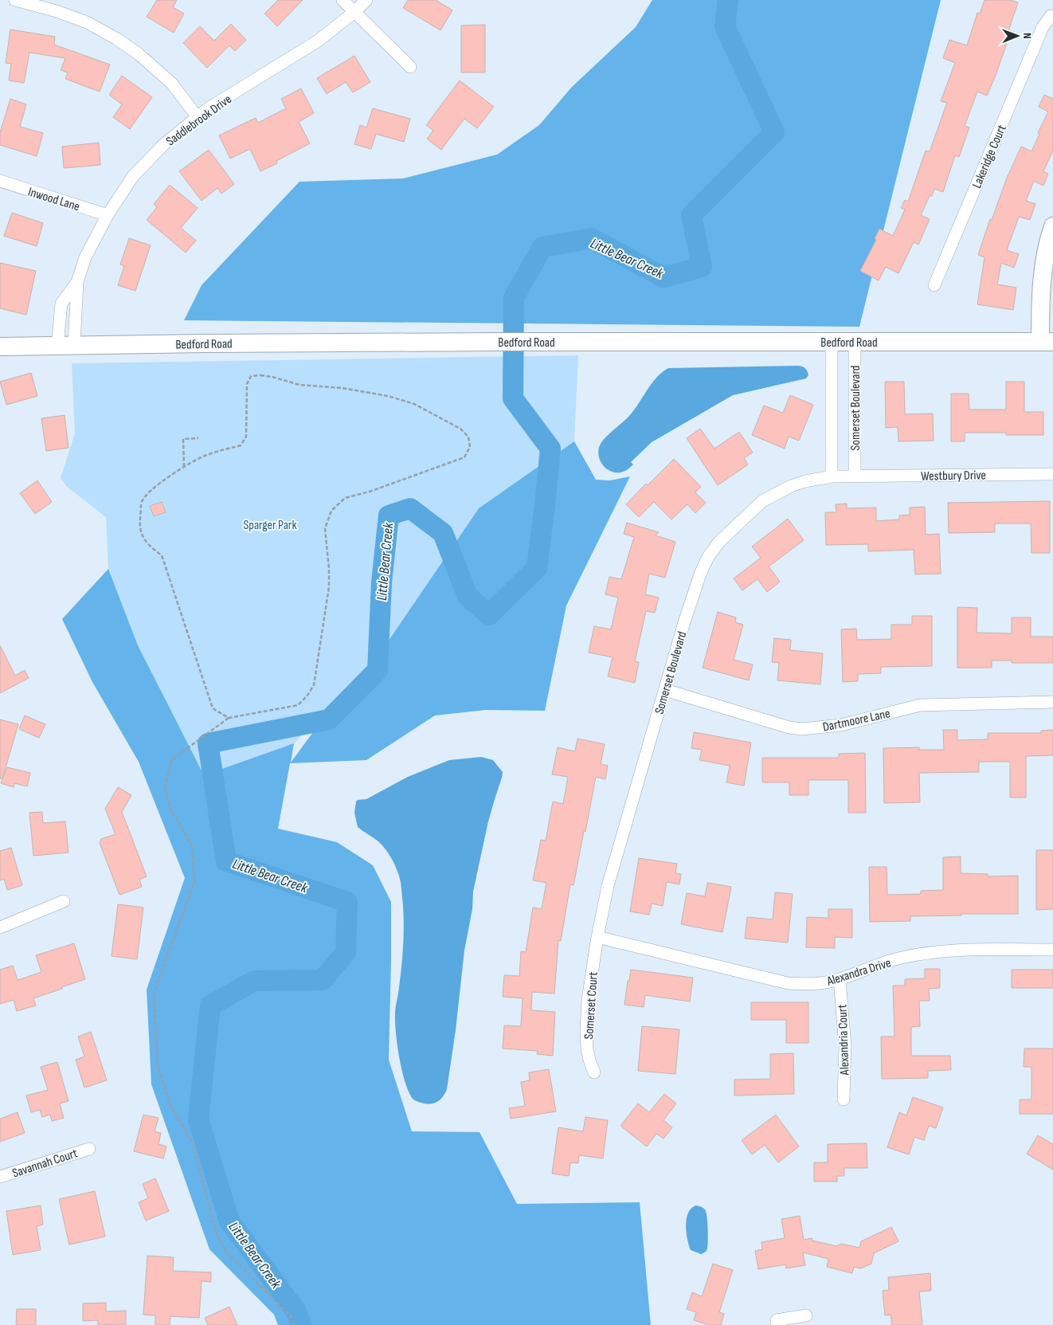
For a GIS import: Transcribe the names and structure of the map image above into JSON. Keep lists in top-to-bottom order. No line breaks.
{"streets":{"street":["Saddlebrook Drive","Lakeridge Court","Inwood Lane","Bedford Road","Somerset Boulevard","Westbury Drive","Dartmoore Lane","Alexandra Drive","Somerset Court","Alexandria Court","Savannah Court"]},"crossings":[["Saddlebrook Drive","Inwood Lane"],["Saddlebrook Drive","Bedford Road"],["Bedford Road","Somerset Boulevard"],["Somerset Boulevard","Westbury Drive"],["Somerset Boulevard","Dartmoore Lane"],["Somerset Boulevard","Alexandra Drive"],["Somerset Boulevard","Somerset Court"],["Alexandra Drive","Somerset Court"],["Alexandra Drive","Alexandria Court"]],"water":["Little Bear Creek"],"parks":["Sparger Park"],"north":"right"}
